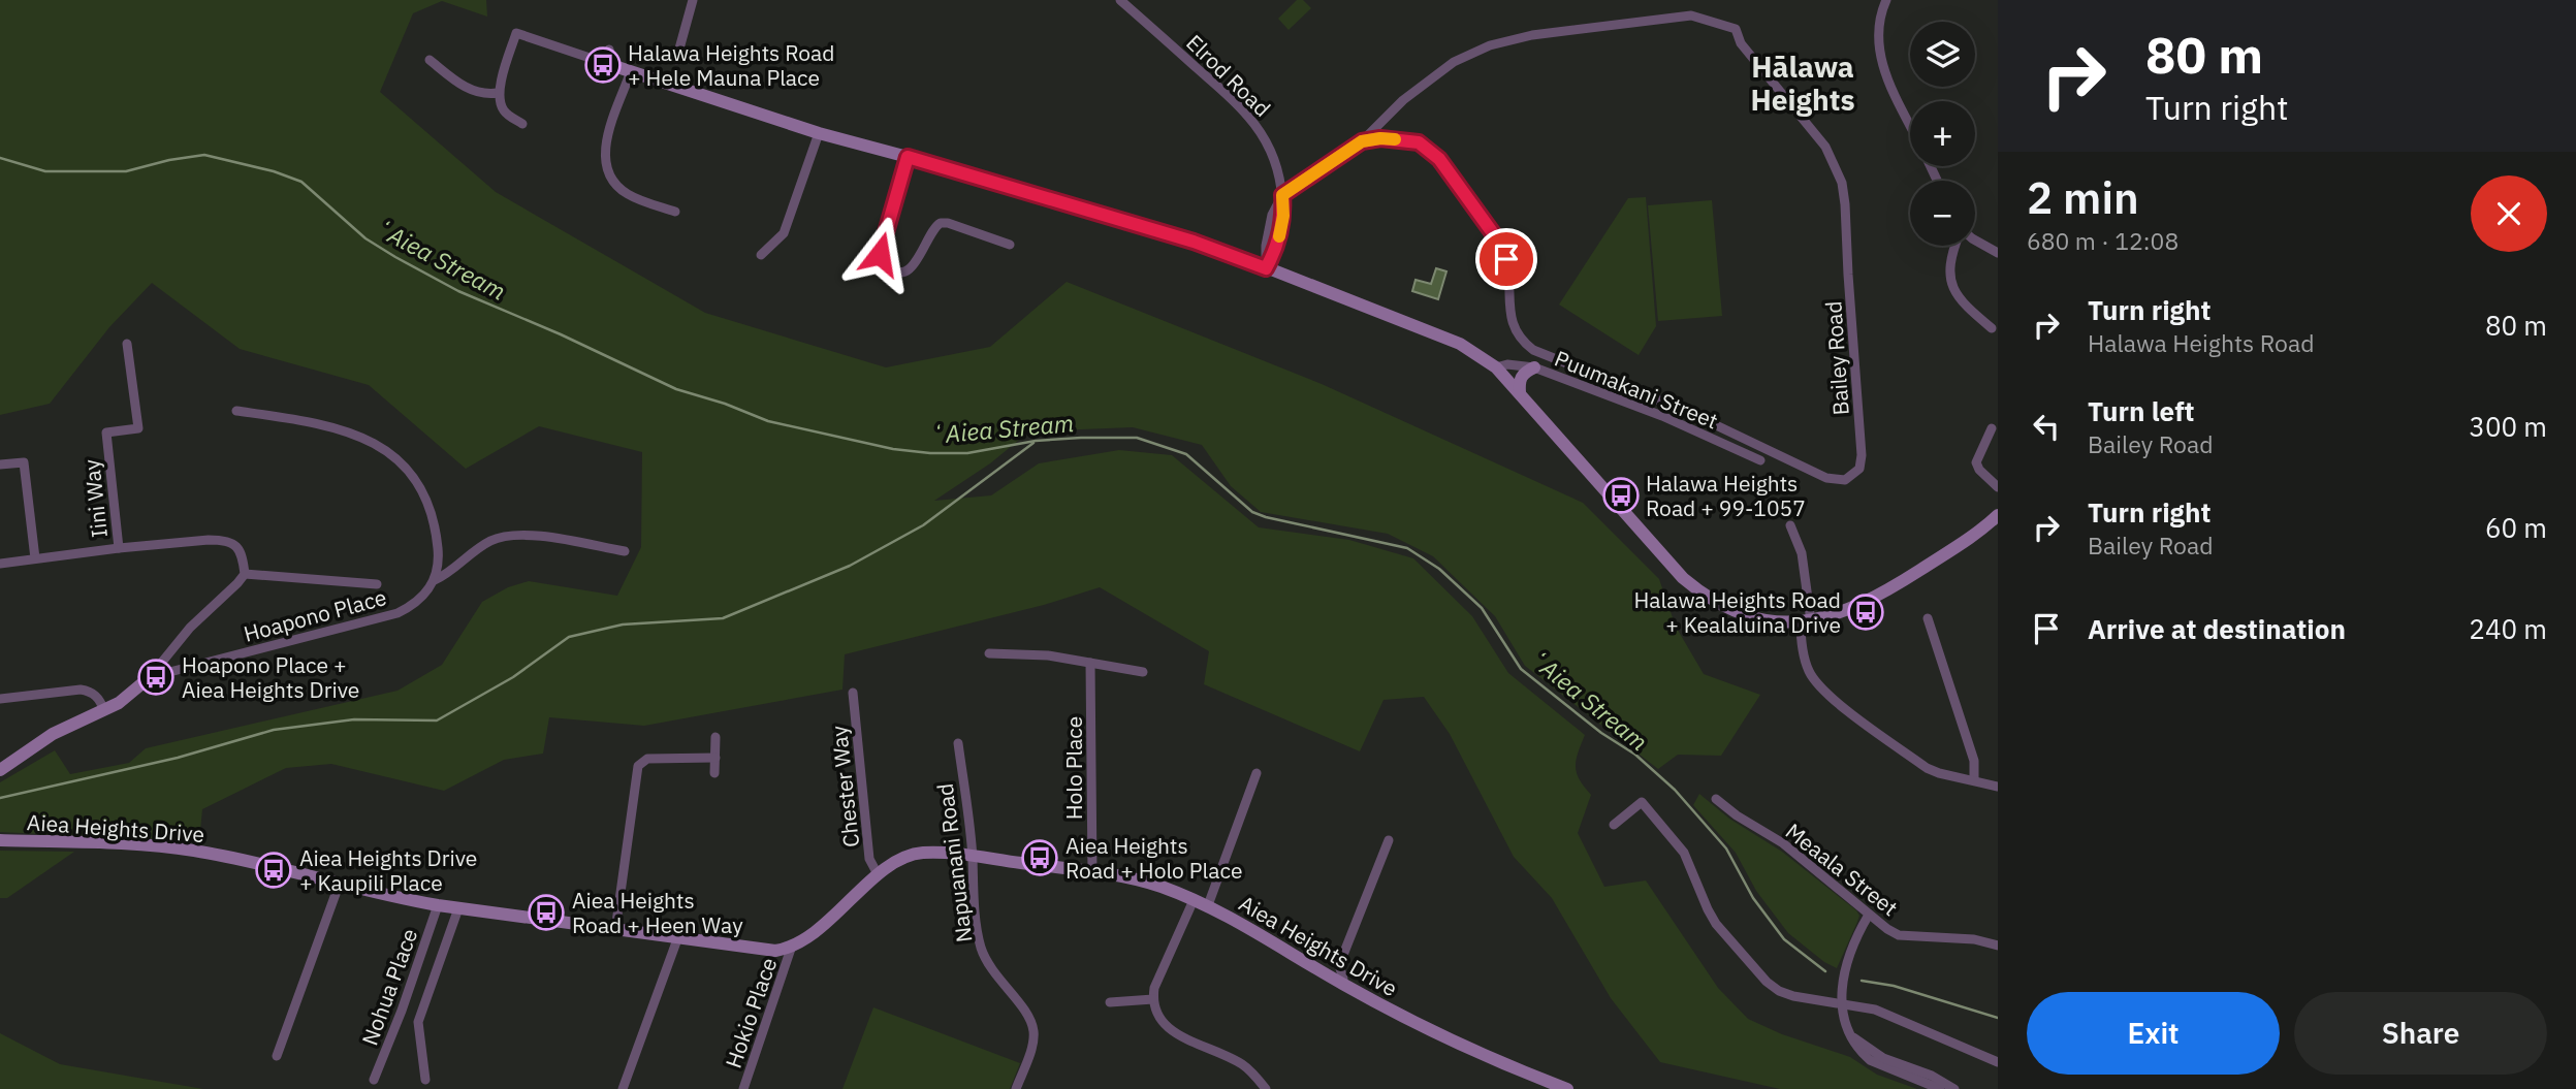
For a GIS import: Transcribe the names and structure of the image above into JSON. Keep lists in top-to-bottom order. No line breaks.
{"streets":{"street":["Elrod Road","Bailey Road","Puumakani Street","Iini Way","Hoapono Place","Holo Place","Chester Way","Aiea Heights Drive","Napuanani Road","Meaala Street","Nohua Place","Hokio Place"]},"crossings":[["Elrod Road","Bailey Road"],["Holo Place","Aiea Heights Drive"],["Chester Way","Aiea Heights Drive"],["Aiea Heights Drive","Napuanani Road"],["Aiea Heights Drive","Nohua Place"],["Aiea Heights Drive","Hokio Place"]],"districts":["Hālawa Heights"],"water":["ʻAiea Stream"],"places":{"bus stop":["Halawa Heights Road + Hele Mauna Place","Halawa Heights Road + 99-1057","Halawa Heights Road + Kealaluina Drive","Hoapono Place + Aiea Heights Drive","Aiea Heights Road + Holo Place","Aiea Heights Drive + Kaupili Place","Aiea Heights Road + Heen Way"]},"page":{"turn":["80 m","Turn right"],"map_buttons":["+","−"],"heading":["2 min","680 m · 12:08"],"list":[{"name":"Turn right","note":"Halawa Heights Road","value":"80 m"},{"name":"Turn left","note":"Bailey Road","value":"300 m"},{"name":"Turn right","note":"Bailey Road","value":"60 m"},{"name":"Arrive at destination","value":"240 m"}],"buttons":["Exit","Share"]}}
